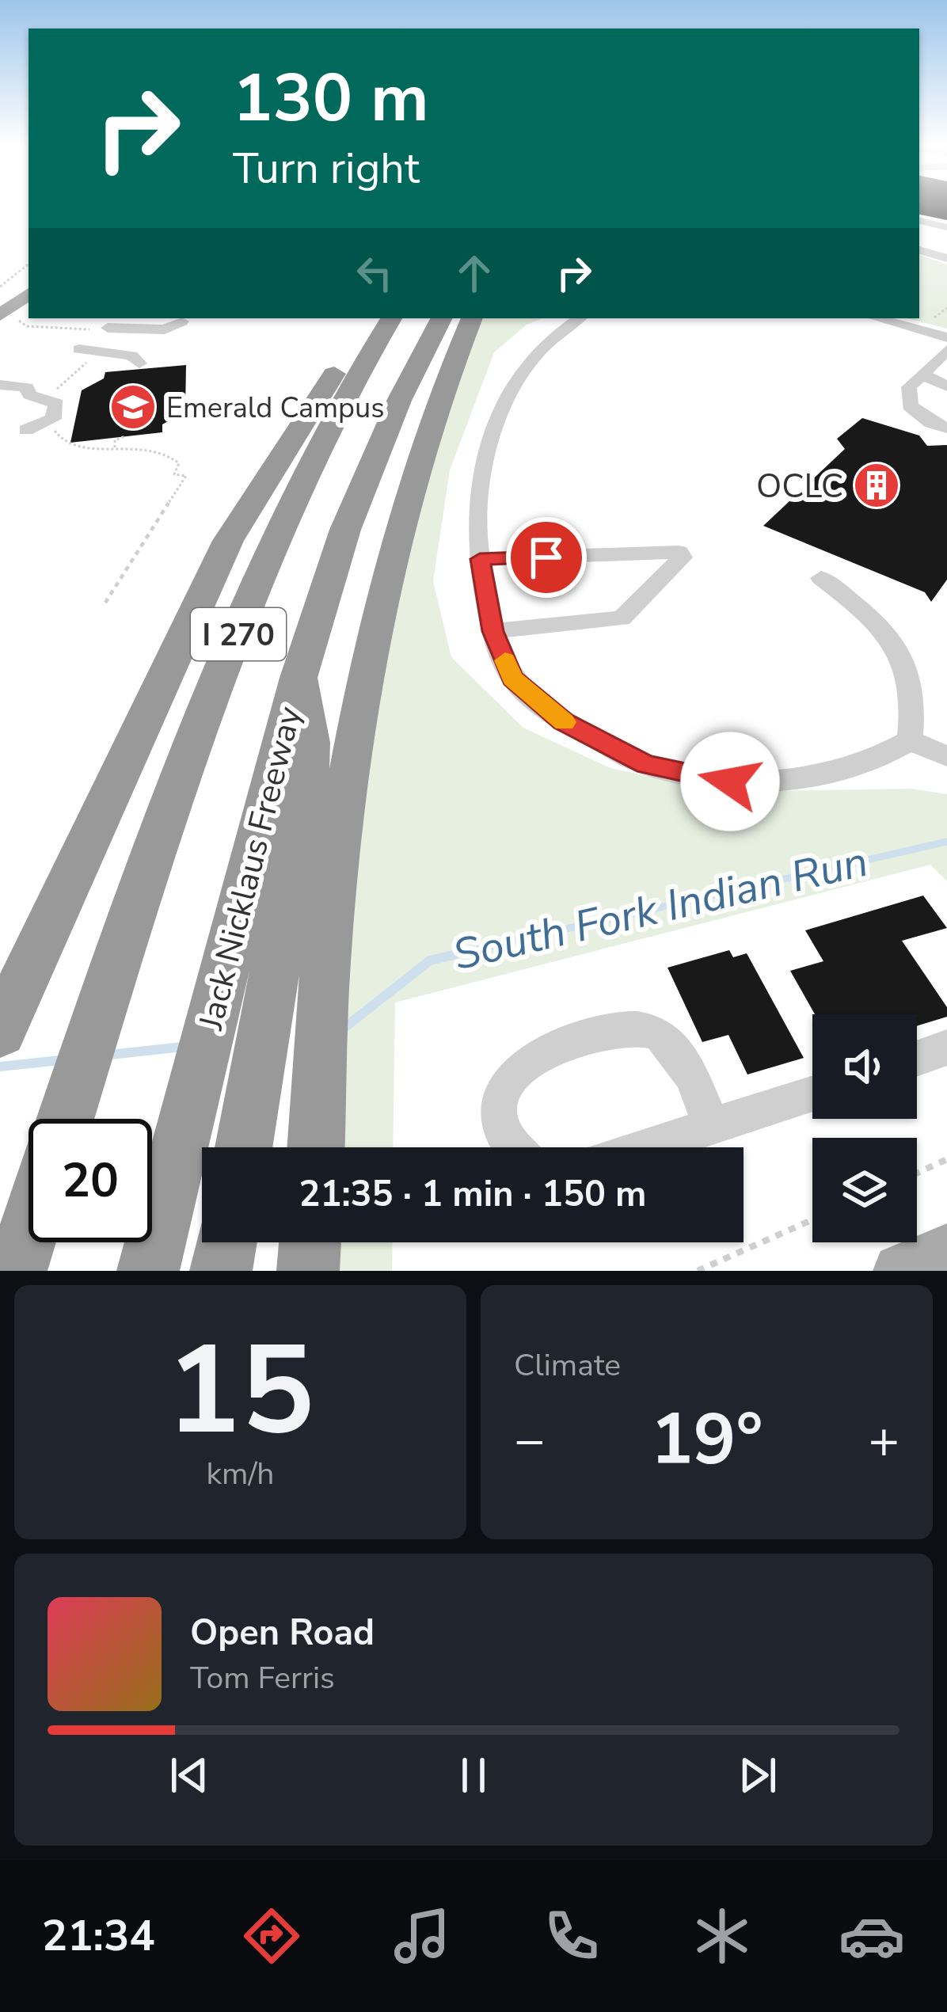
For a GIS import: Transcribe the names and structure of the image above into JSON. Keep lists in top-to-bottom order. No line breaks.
{"streets":{"highway":["I 270","Jack Nicklaus Freeway"]},"water":["South Fork Indian Run"],"places":{"school or university":["Emerald Campus"],"building":["OCLC"]},"page":{"turn":["130 m","Turn right"],"limit":"20","trip":"21:35 · 1 min · 150 m","tile":[["15","km/h"],"Climate"],"heat":["−","19°","+"],"song":["Open Road","Tom Ferris"],"tabs":"21:34"}}
